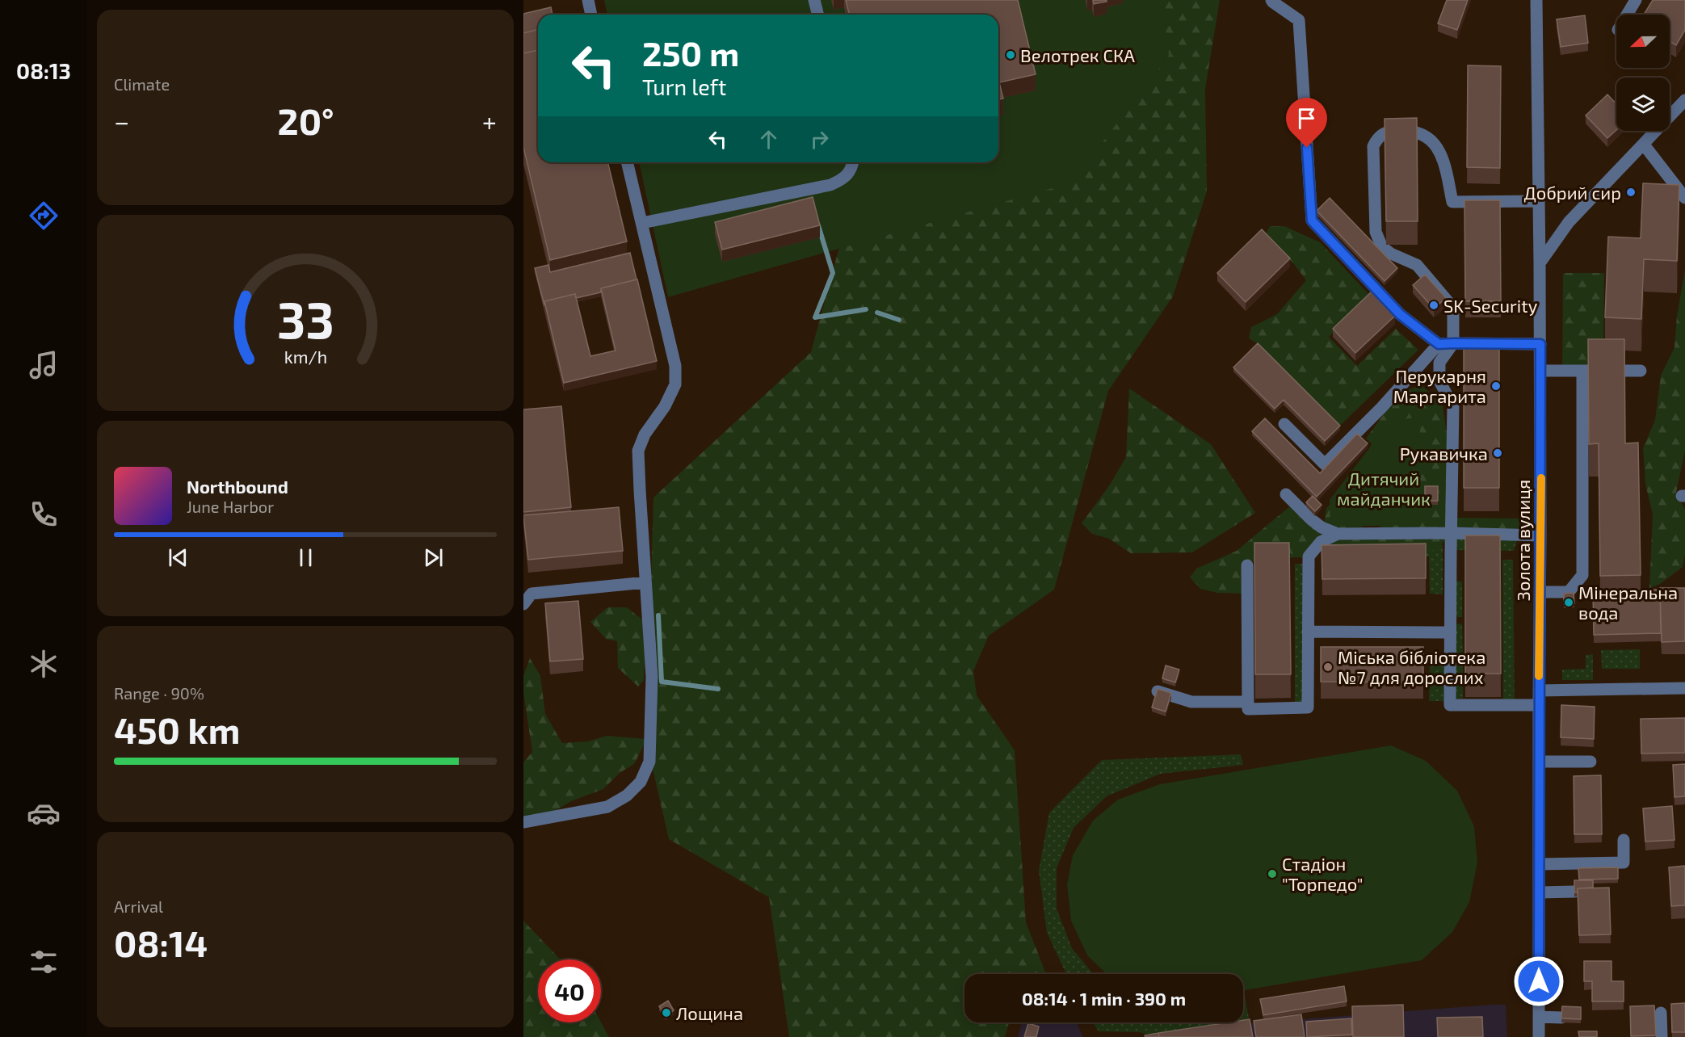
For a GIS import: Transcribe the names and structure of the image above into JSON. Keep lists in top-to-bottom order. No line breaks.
{"streets":{"street":["Золота вулиця"]},"parks":["Дитячий майданчик"],"places":["Велотрек СКА","Добрий сир","SK-Security","Перукарня Маргарита","Рукавичка","Мінеральна вода","Міська бібліотека №7 для дорослих","Стадіон \"Торпедо\"","Лощина"],"north":"left","page":{"tabs":"08:13","tile":["Climate",["Range · 90%","450 km"],["Arrival","08:14"]],"turn":["250 m","Turn left"],"heat":["−","20°","+"],"song":["Northbound","June Harbor"],"limit":"40","trip":"08:14 · 1 min · 390 m","gauge":["33","km/h"]}}
